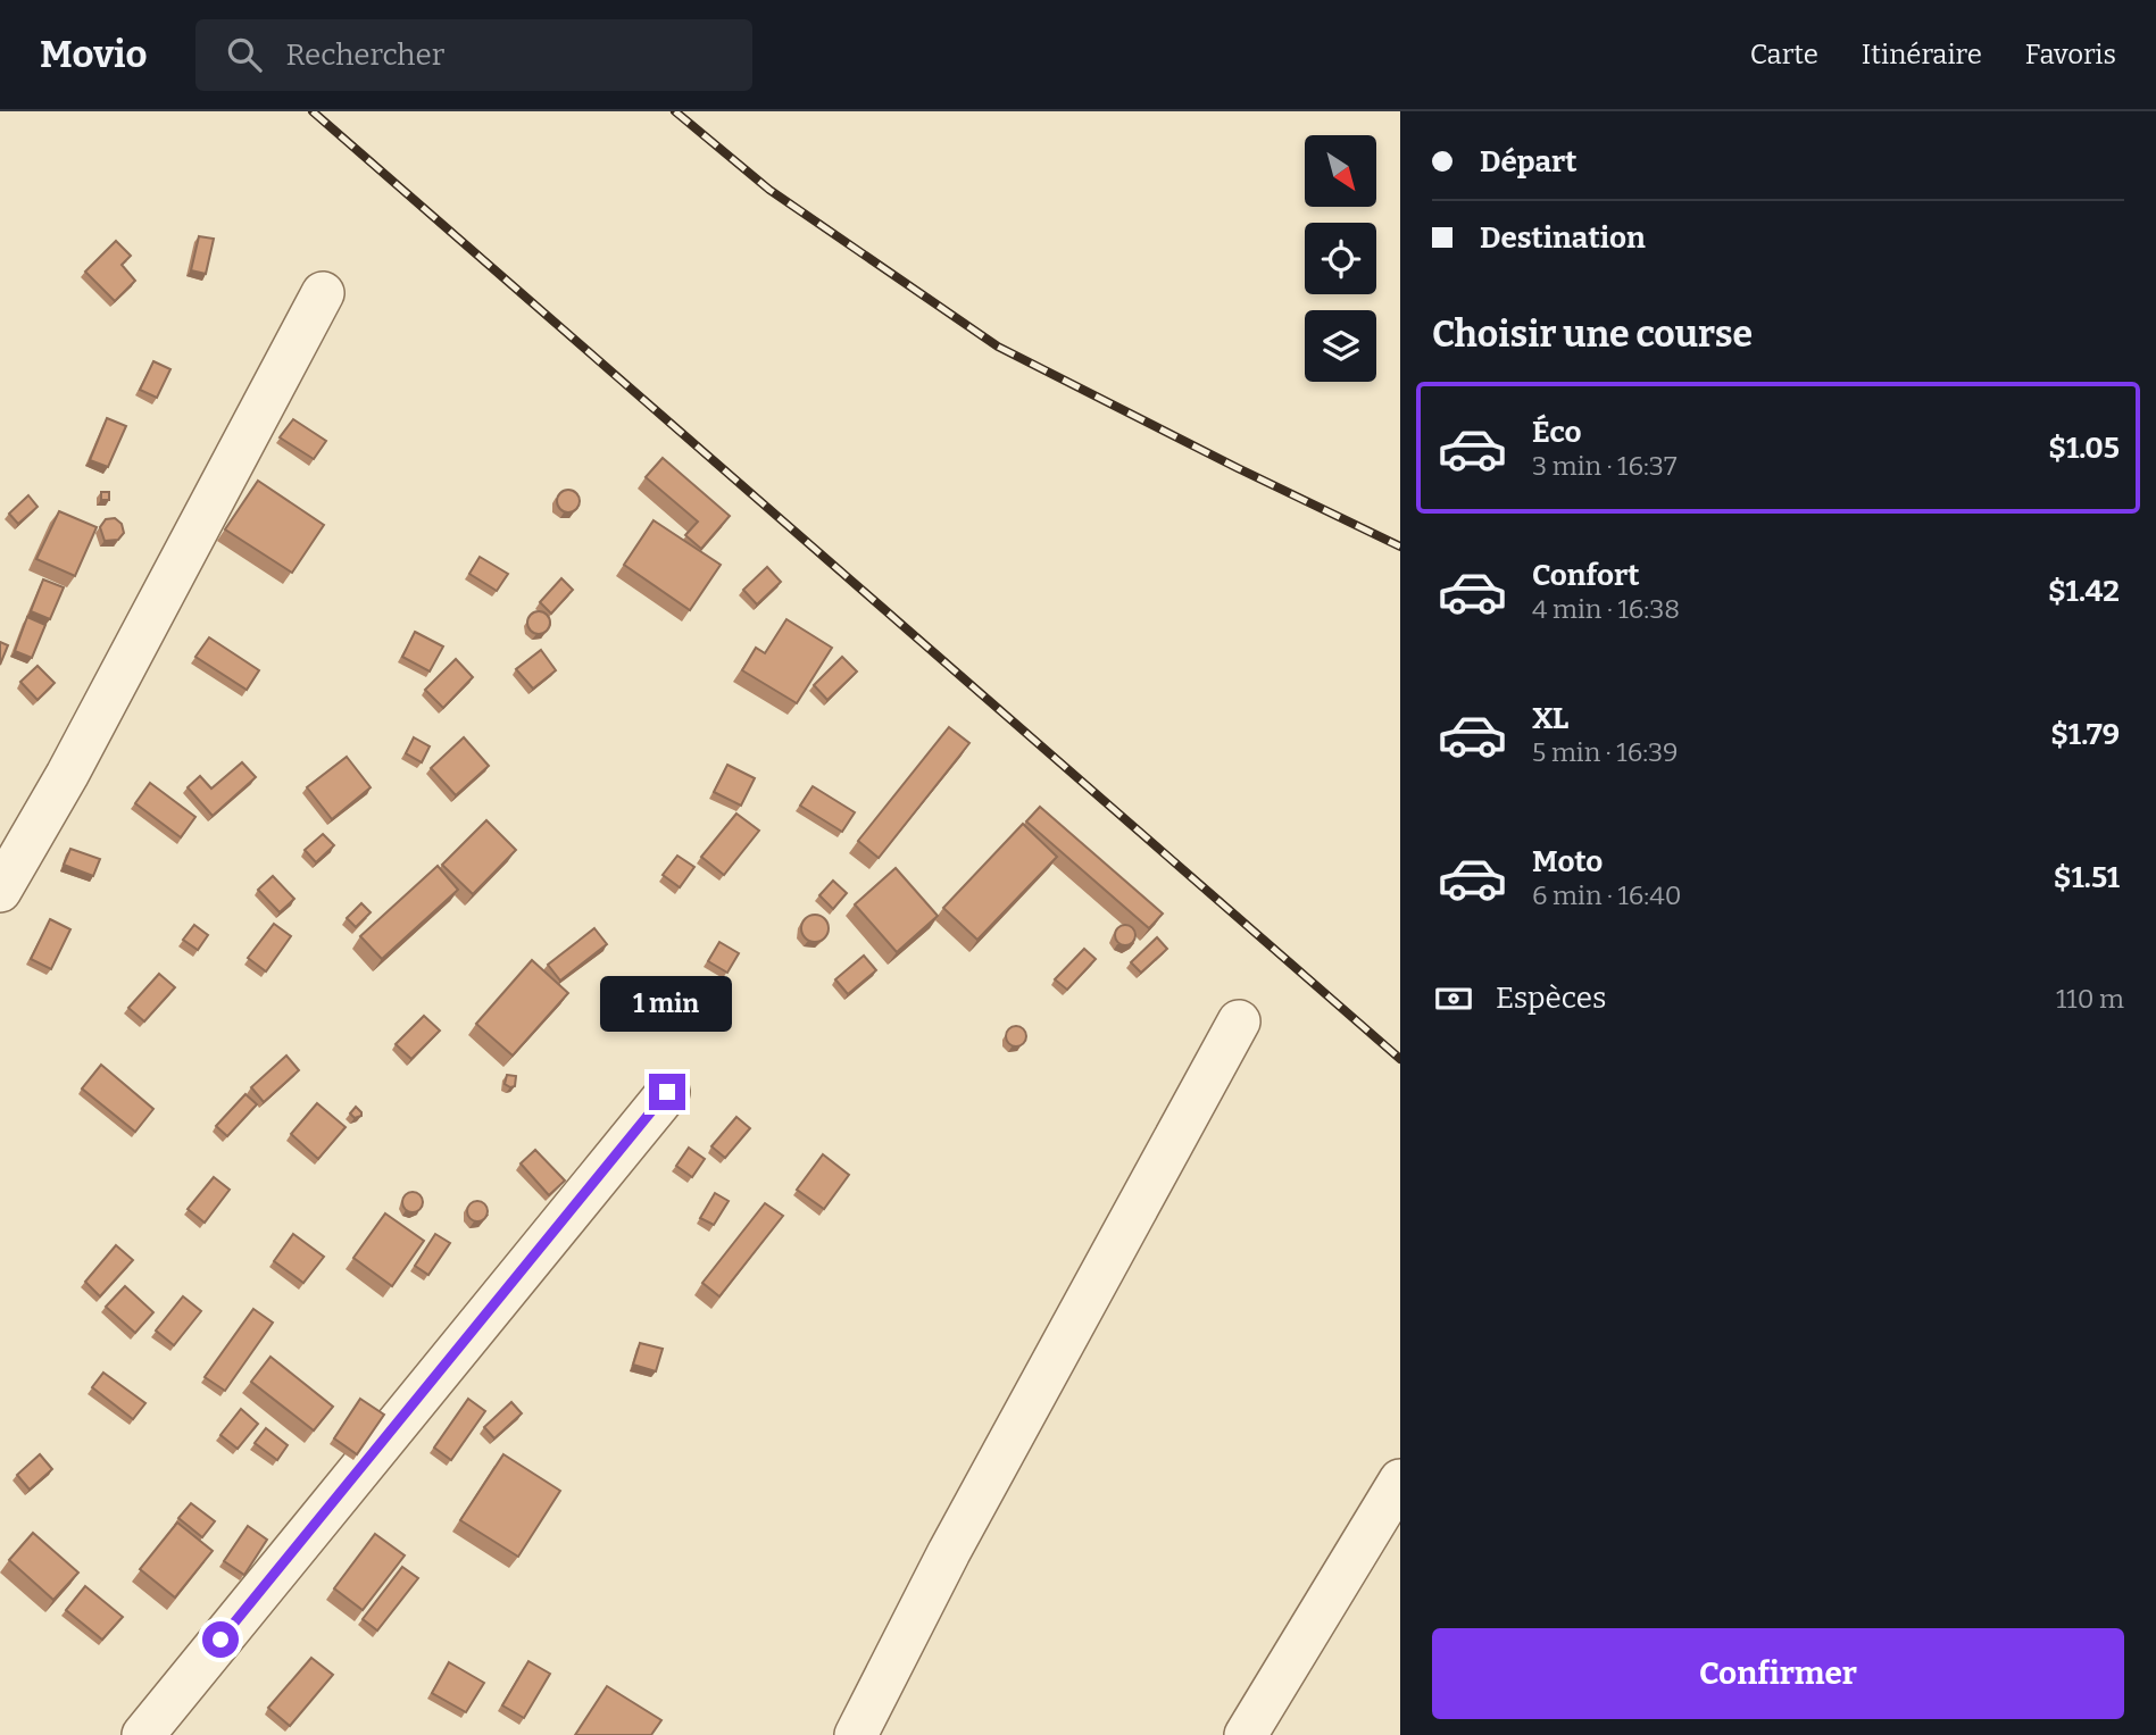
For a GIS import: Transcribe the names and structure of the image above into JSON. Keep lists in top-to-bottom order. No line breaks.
{"north":"bottom right","page":{"header":"Movio","search":"Rechercher","nav":["Carte","Itinéraire","Favoris"],"banner":["Départ","Destination"],"heading":"Choisir une course","list":[{"name":"Éco","note":"3 min · 16:37","value":"$1.05"},{"name":"Confort","note":"4 min · 16:38","value":"$1.42"},{"name":"XL","note":"5 min · 16:39","value":"$1.79"},{"name":"Moto","note":"6 min · 16:40","value":"$1.51"}],"pay":["Espèces","110 m"],"bubble":"1 min","buttons":"Confirmer"}}
